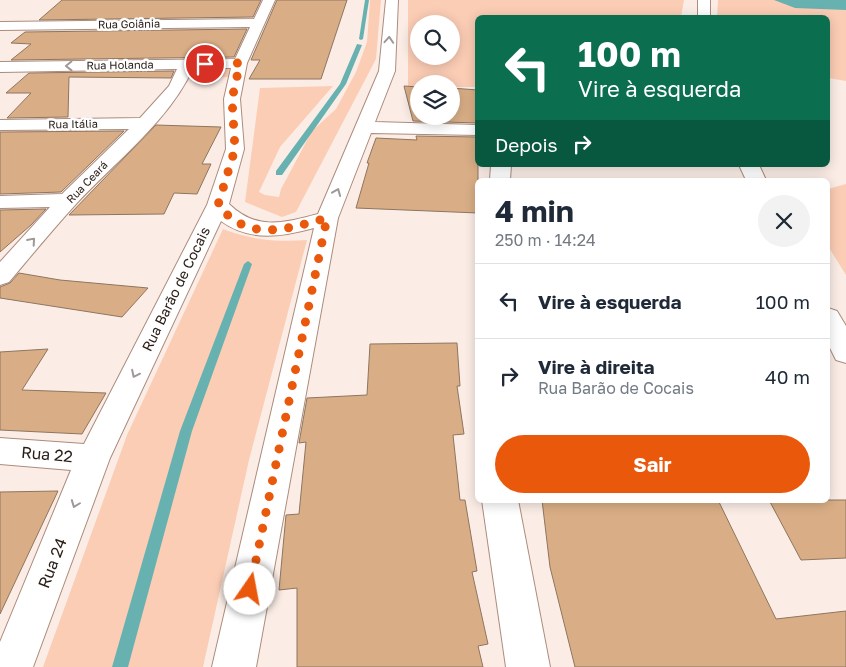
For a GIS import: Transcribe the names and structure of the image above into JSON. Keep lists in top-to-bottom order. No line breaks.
{"streets":{"street":["Rua Goiânia","Rua Holanda","Rua Itália","Rua Ceará","Rua Barão de Cocais","Rua 22","Rua 24"]},"crossings":[["Rua Goiânia","Rua Barão de Cocais"],["Rua Holanda","Rua Ceará"],["Rua Holanda","Rua Barão de Cocais"],["Rua Itália","Rua Ceará"],["Rua Barão de Cocais","Rua 22"],["Rua Barão de Cocais","Rua 24"],["Rua 22","Rua 24"]],"one_way":["Rua Ceará"],"page":{"turn":["100 m","Vire à esquerda"],"then":"Depois","heading":["4 min","250 m · 14:24"],"list":[{"name":"Vire à esquerda","value":"100 m"},{"name":"Vire à direita","note":"Rua Barão de Cocais","value":"40 m"}],"buttons":"Sair"}}
